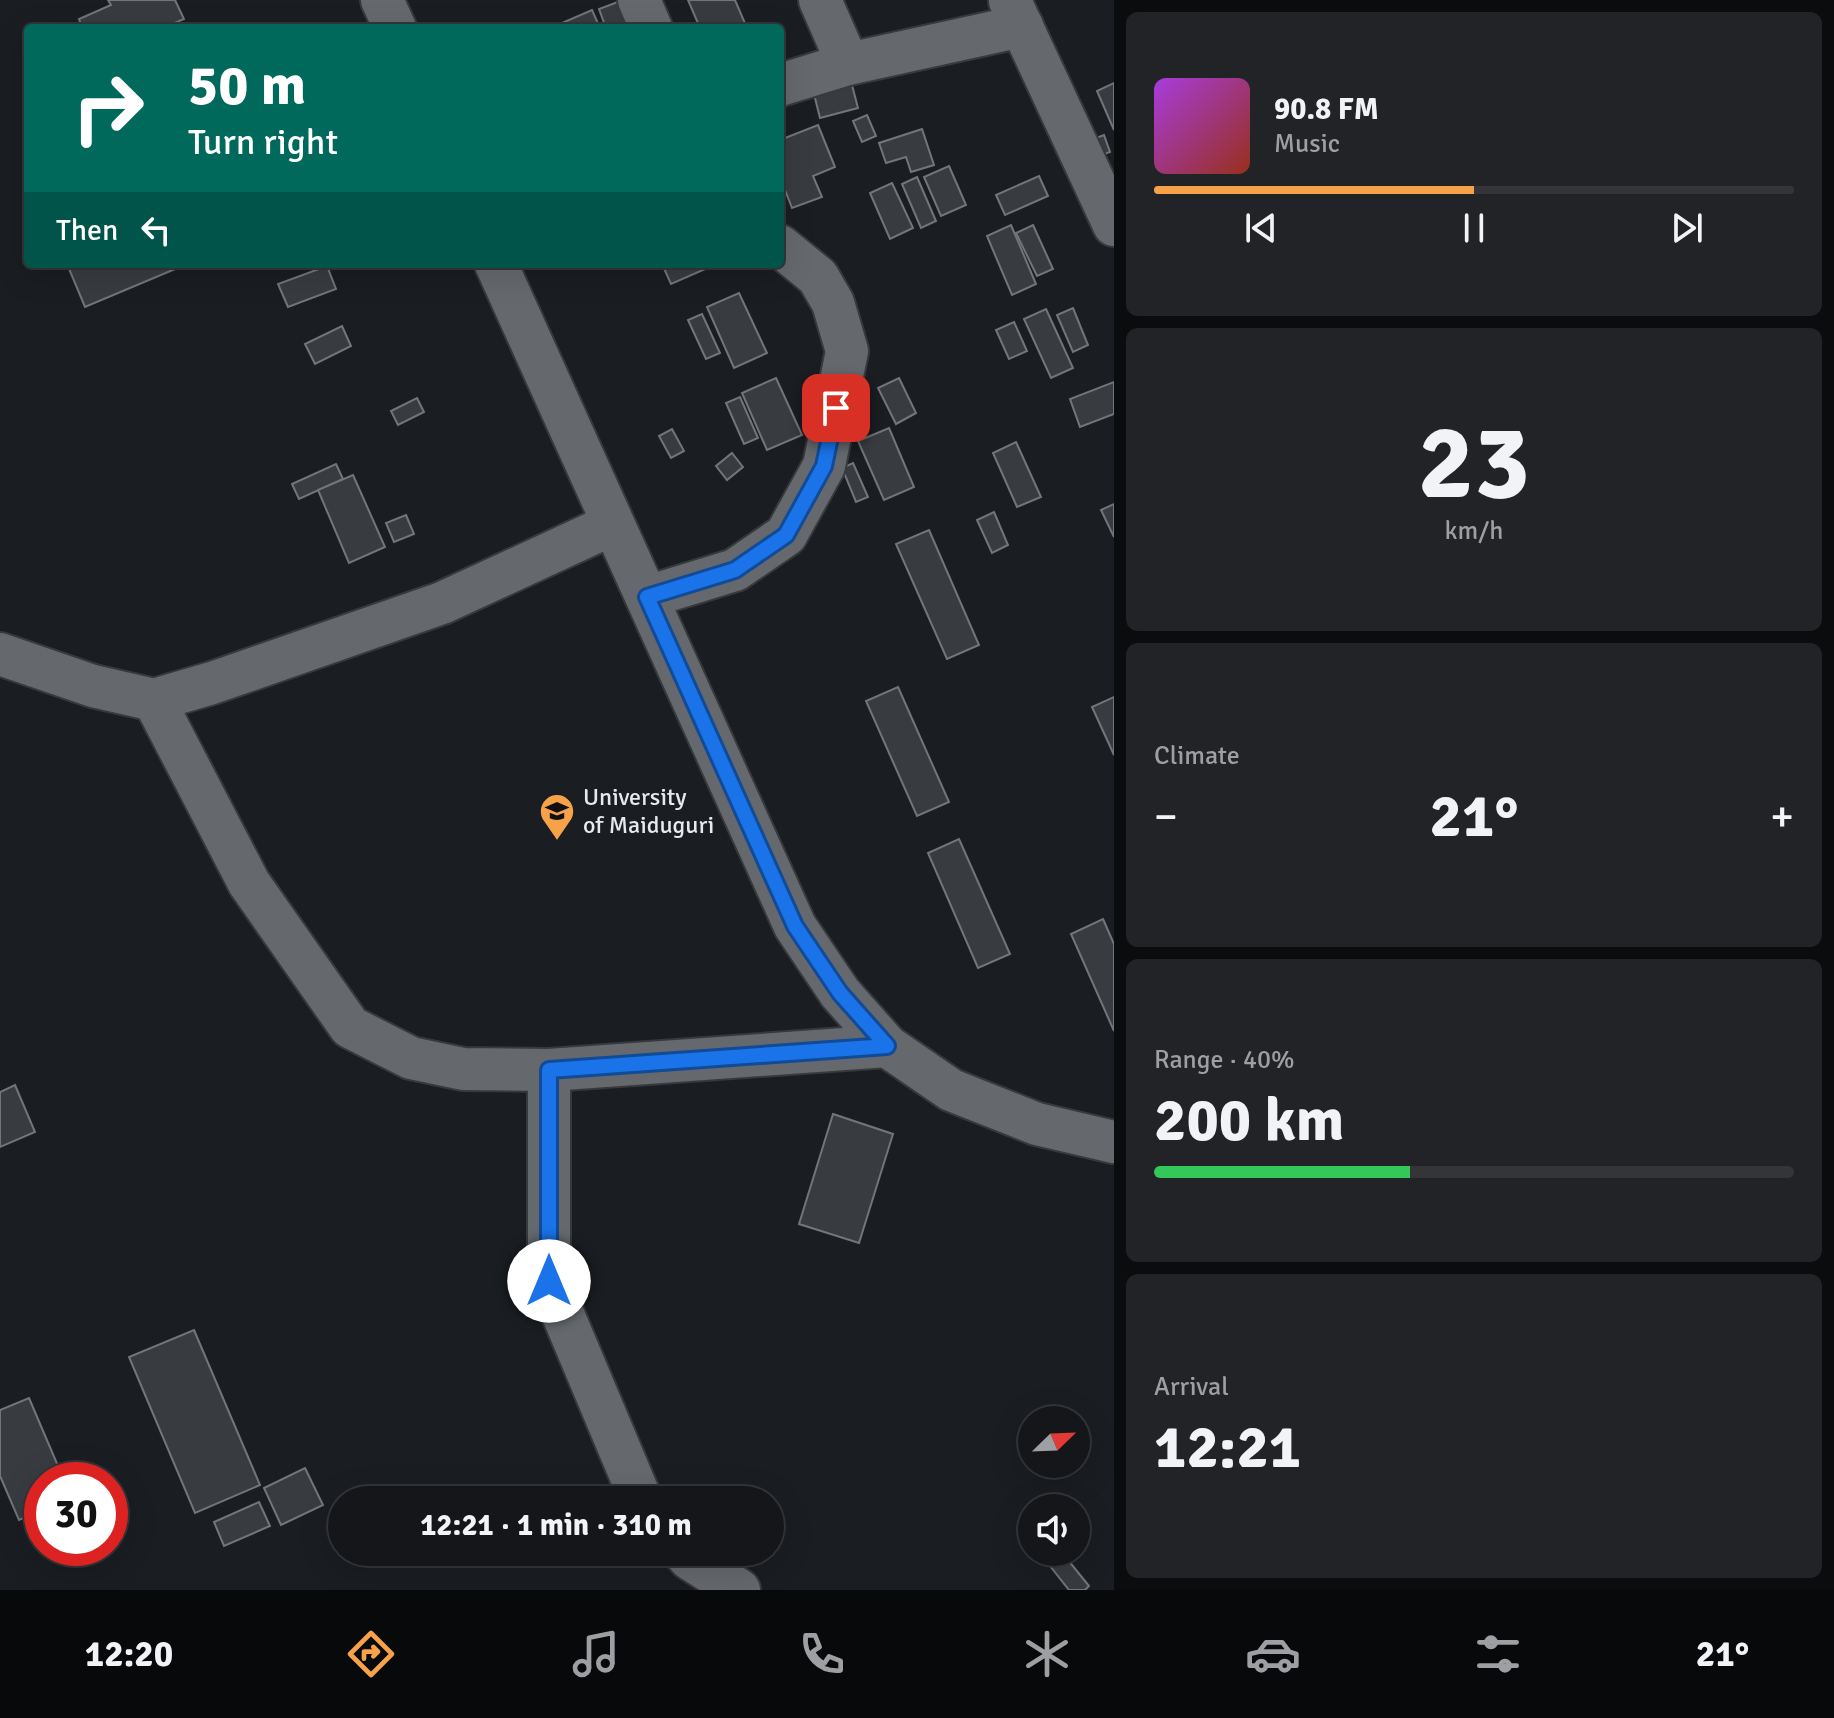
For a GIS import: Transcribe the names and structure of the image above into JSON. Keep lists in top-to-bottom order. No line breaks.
{"places":{"school or university":["University of Maiduguri"]},"north":"top right","page":{"turn":["50 m","Turn right"],"song":["90.8 FM","Music"],"then":"Then","tile":[["23","km/h"],"Climate",["Range · 40%","200 km"],["Arrival","12:21"]],"heat":["−","21°","+"],"limit":"30","trip":"12:21 · 1 min · 310 m","tabs":["12:20","21°"]}}
